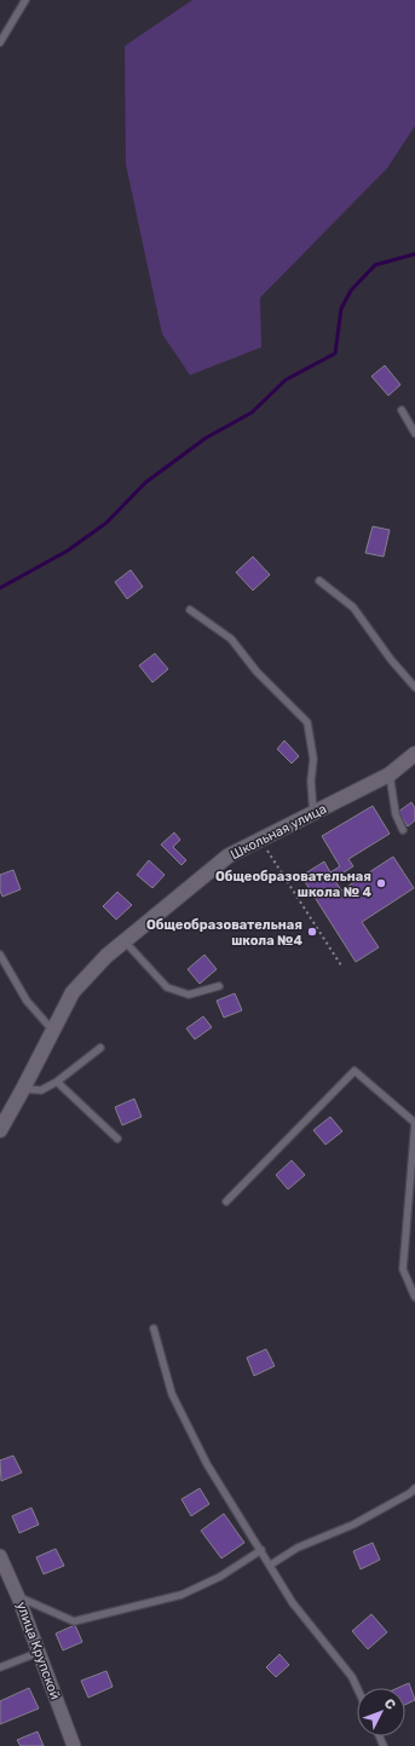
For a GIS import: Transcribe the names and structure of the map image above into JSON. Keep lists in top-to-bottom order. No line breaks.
{"streets":{"street":["Школьная улица","улица Крупской"]},"places":["Общеобразовательная школа № 4","Общеобразовательная школа №4"],"north":"top right"}
